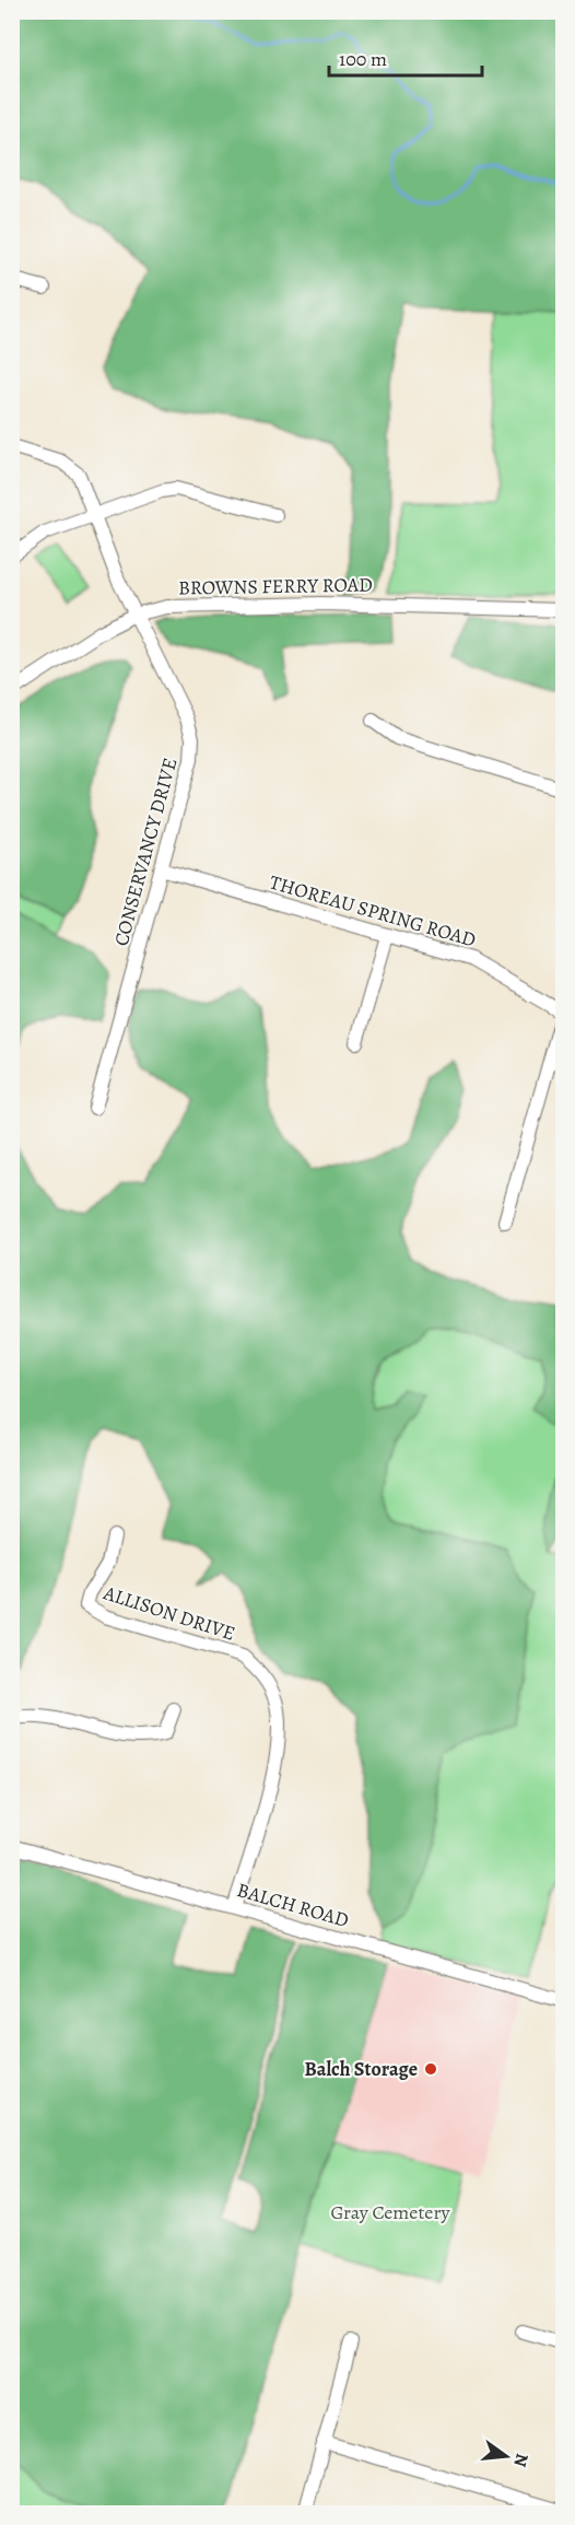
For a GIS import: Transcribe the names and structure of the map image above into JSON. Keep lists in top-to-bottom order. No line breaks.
{"streets":{"street":["BROWNS FERRY ROAD","CONSERVANCY DRIVE","THOREAU SPRING ROAD","ALLISON DRIVE","BALCH ROAD"]},"crossings":[["BROWNS FERRY ROAD","CONSERVANCY DRIVE"],["CONSERVANCY DRIVE","THOREAU SPRING ROAD"],["ALLISON DRIVE","BALCH ROAD"]],"parks":["Gray Cemetery"],"places":["Balch Storage"],"scale_bar":"100 m","north":"right"}
